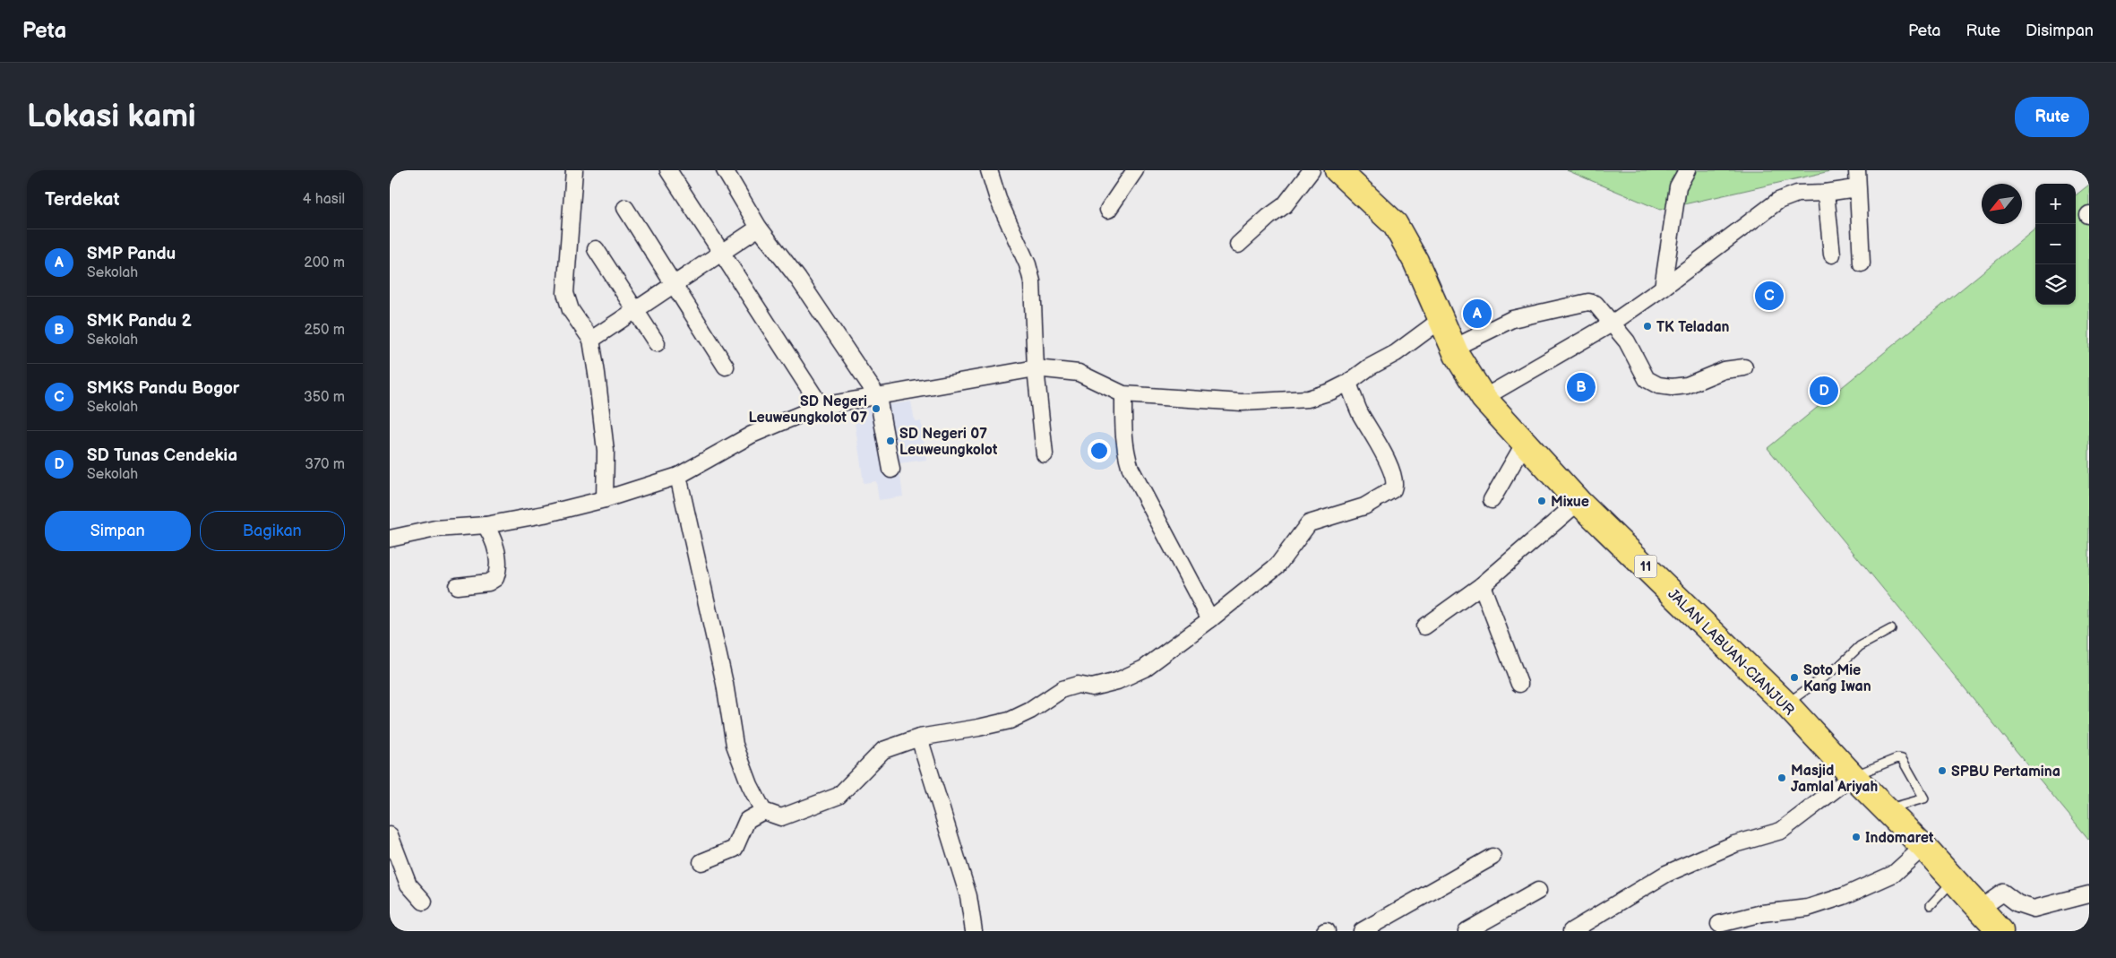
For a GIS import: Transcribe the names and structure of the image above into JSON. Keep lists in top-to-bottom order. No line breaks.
{"streets":{"highway":["11","JALAN LABUAN-CIANJUR"]},"places":["TK Teladan","SD Negeri Leuweungkolot 07","SD Negeri 07 Leuweungkolot","Mixue","Soto Mie Kang Iwan","SPBU Pertamina","Masjid Jamlal Ariyah","Indomaret"],"north":"bottom left","page":{"header":"Peta","nav":["Peta","Rute","Disimpan"],"buttons":["Rute",["Simpan","Bagikan"]],"title":"Lokasi kami","heading":["Terdekat","4 hasil"],"map_buttons":["+","−"],"list":[{"mark":"A","name":"SMP Pandu","note":"Sekolah","value":"200 m"},{"mark":"B","name":"SMK Pandu 2","note":"Sekolah","value":"250 m"},{"mark":"C","name":"SMKS Pandu Bogor","note":"Sekolah","value":"350 m"},{"mark":"D","name":"SD Tunas Cendekia","note":"Sekolah","value":"370 m"}],"pins":["C","A","B","D"]}}
